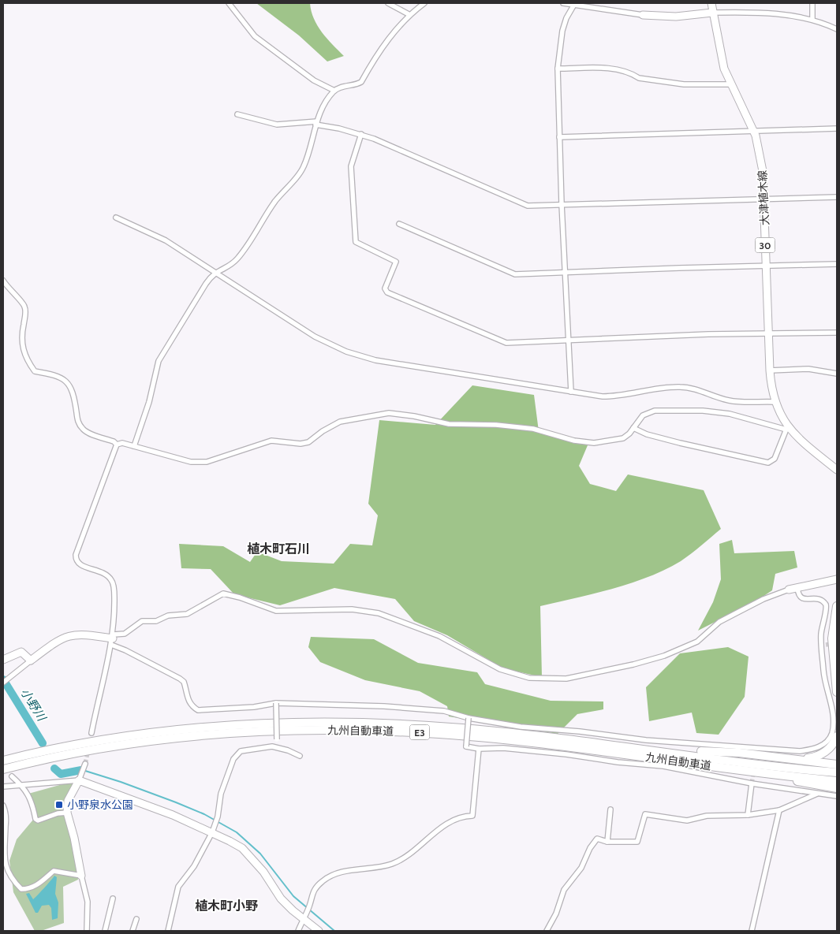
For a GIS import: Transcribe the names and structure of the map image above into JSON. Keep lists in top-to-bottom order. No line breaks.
{"streets":{"highway":["九州自動車道","E3"],"street":["大津植木線","30"]},"districts":["植木町石川","植木町小野"],"water":["小野川"],"places":{"transit":["小野泉水公園"]}}
